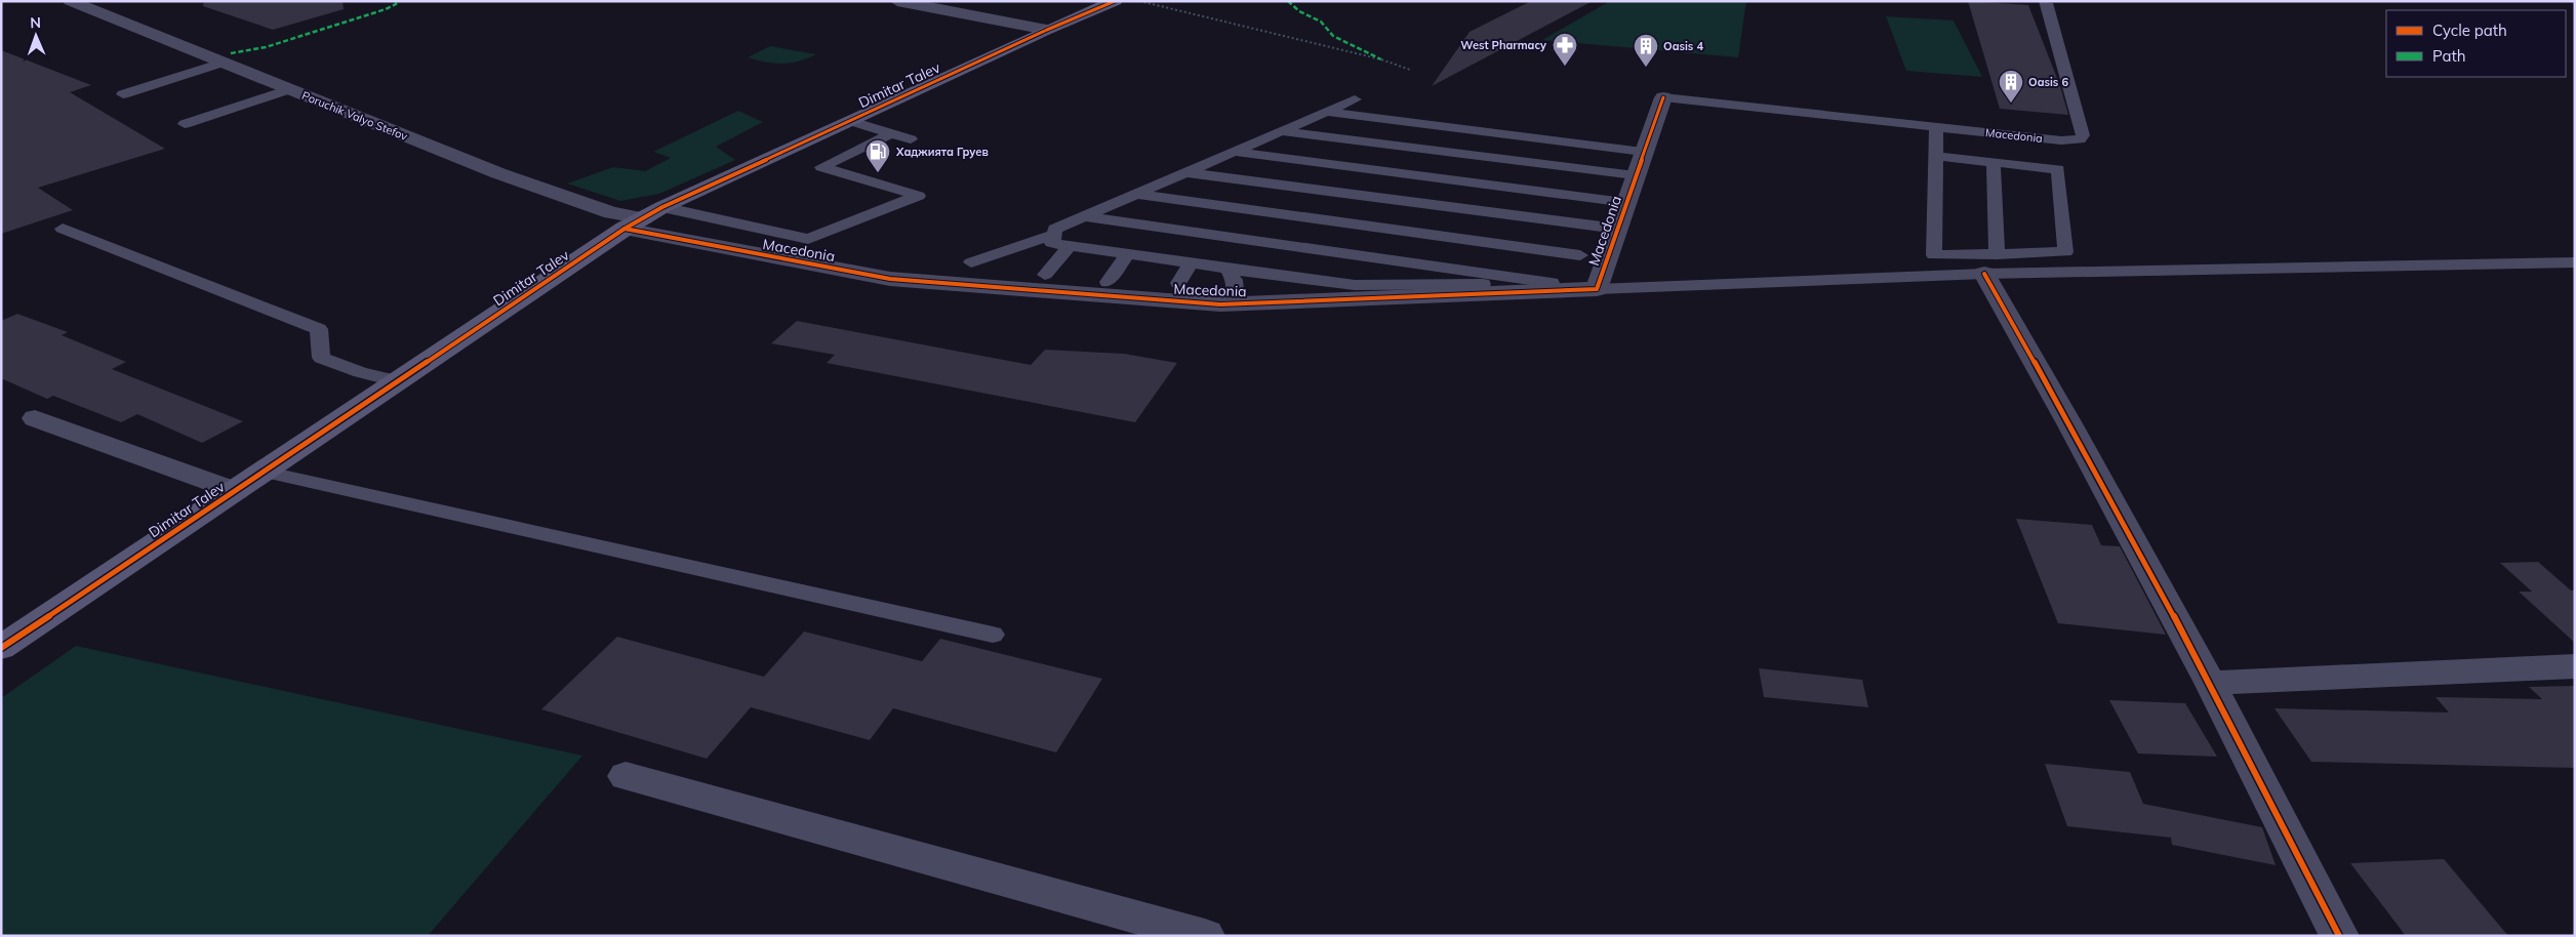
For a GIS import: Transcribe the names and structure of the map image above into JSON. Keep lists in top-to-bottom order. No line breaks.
{"streets":{"street":["Dimitar Talev","Poruchik Valyo Stefov","Macedonia"]},"crossings":[["Dimitar Talev","Poruchik Valyo Stefov"],["Dimitar Talev","Macedonia"],["Poruchik Valyo Stefov","Macedonia"]],"places":{"pharmacy":["West Pharmacy"],"building":["Oasis 4","Oasis 6"],"fuel station":["Хаджията Груев"]},"legend":["Cycle path","Path"],"north":"top"}
